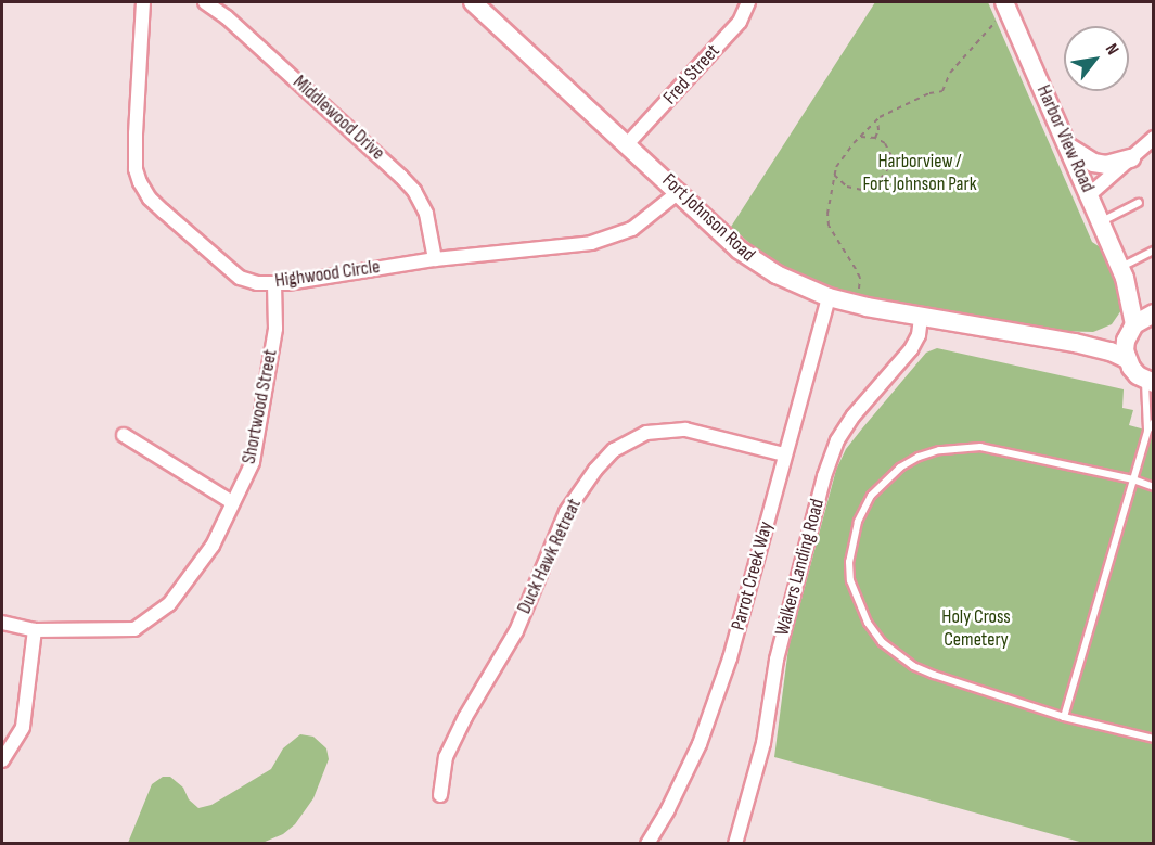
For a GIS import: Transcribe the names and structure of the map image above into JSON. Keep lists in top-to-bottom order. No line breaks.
{"streets":{"main road":["Harbor View Road","Fort Johnson Road"],"street":["Fred Street","Middlewood Drive","Highwood Circle","Shortwood Street","Duck Hawk Retreat","Walkers Landing Road","Parrot Creek Way"]},"crossings":[["Fred Street","Fort Johnson Road"],["Middlewood Drive","Highwood Circle"],["Harbor View Road","Fort Johnson Road"],["Fort Johnson Road","Highwood Circle"],["Fort Johnson Road","Walkers Landing Road"],["Fort Johnson Road","Parrot Creek Way"],["Highwood Circle","Shortwood Street"],["Duck Hawk Retreat","Parrot Creek Way"]],"parks":["Harborview / Fort Johnson Park","Holy Cross Cemetery"],"north":"top right"}
